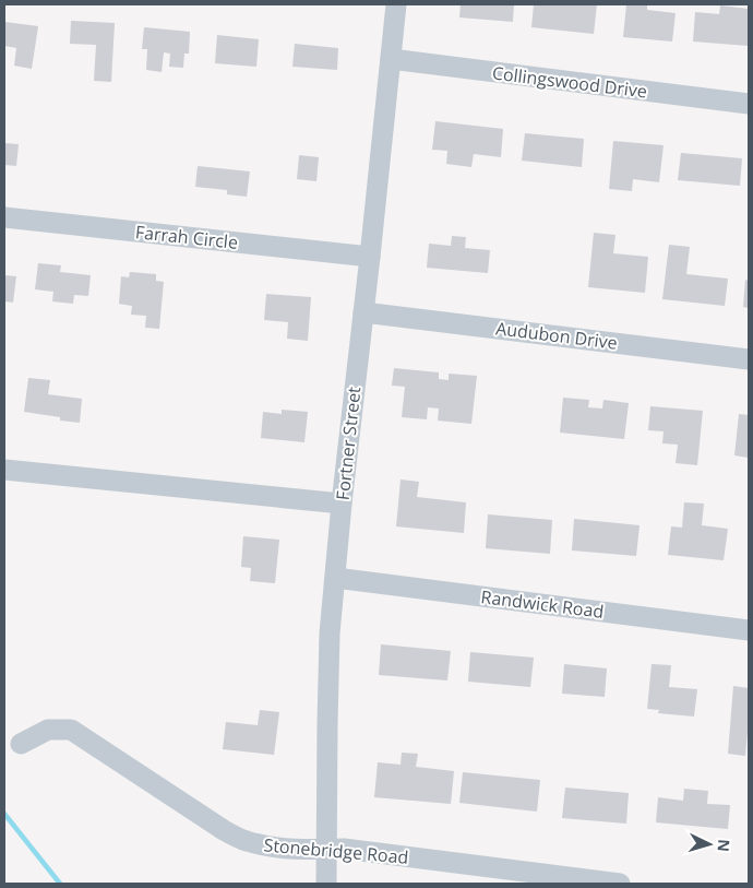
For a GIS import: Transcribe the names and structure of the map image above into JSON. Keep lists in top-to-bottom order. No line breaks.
{"streets":{"street":["Collingswood Drive","Farrah Circle","Audubon Drive","Fortner Street","Randwick Road","Stonebridge Road"]},"crossings":[["Collingswood Drive","Fortner Street"],["Farrah Circle","Fortner Street"],["Audubon Drive","Fortner Street"],["Fortner Street","Randwick Road"],["Fortner Street","Stonebridge Road"]],"north":"right"}
